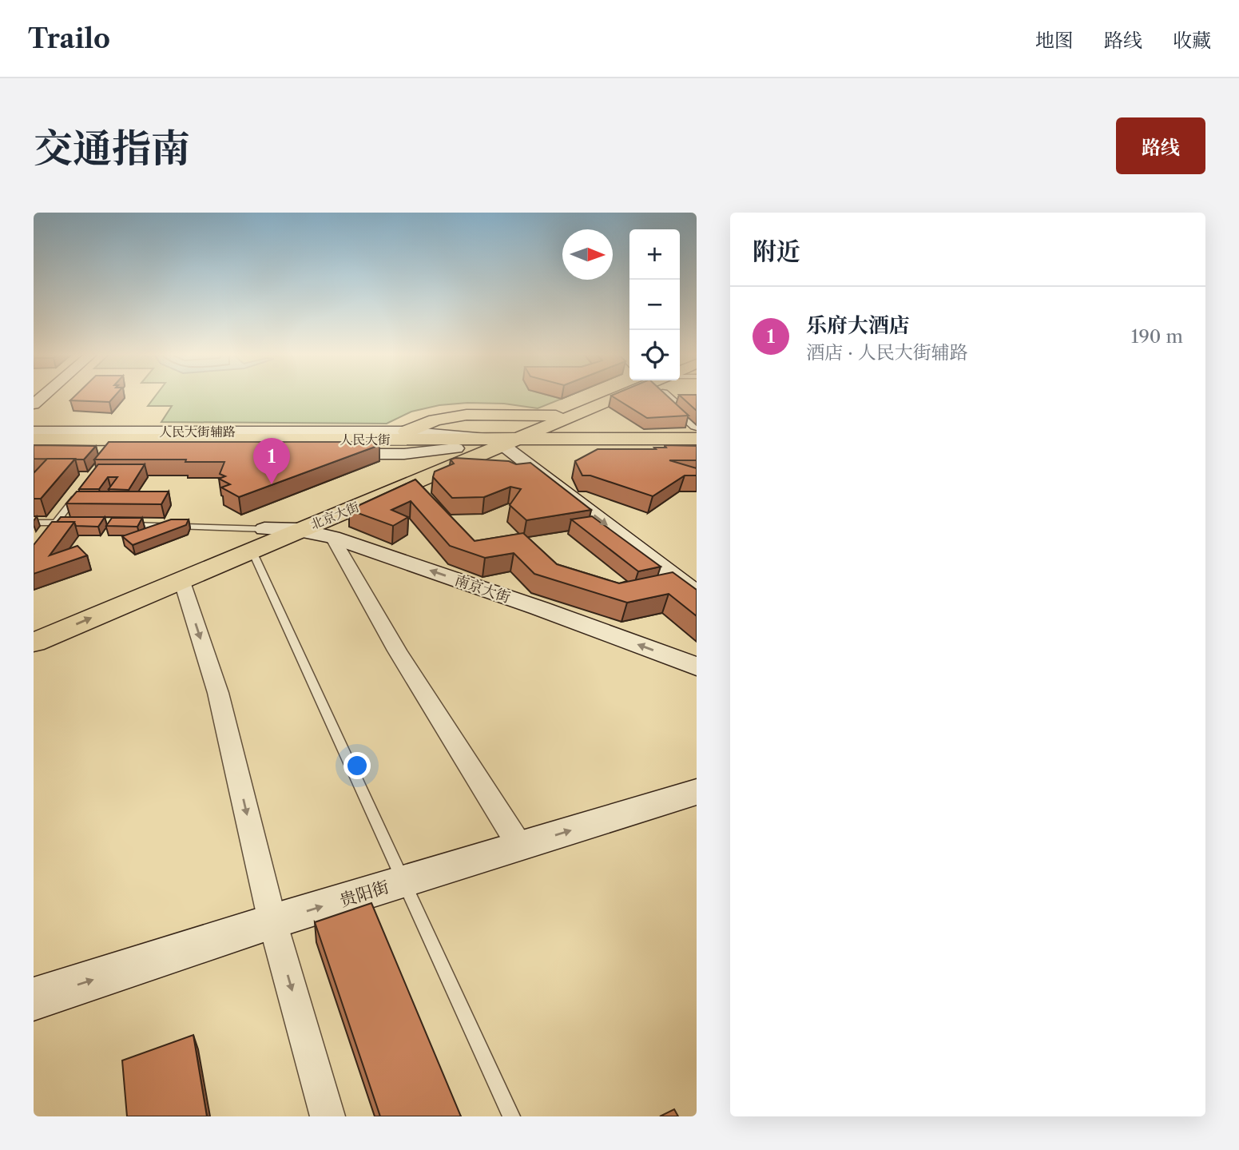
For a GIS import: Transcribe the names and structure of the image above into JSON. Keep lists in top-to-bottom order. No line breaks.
{"streets":{"main road":["人民大街辅路","人民大街","北京大街","南京大街","贵阳街"]},"crossings":[["人民大街辅路","人民大街"],["人民大街辅路","北京大街"],["人民大街","北京大街"],["北京大街","南京大街"]],"one_way":["贵阳街"],"north":"right","page":{"header":"Trailo","nav":["地图","路线","收藏"],"title":"交通指南","buttons":"路线","heading":"附近","map_buttons":["+","−"],"list":[{"mark":"1","name":"乐府大酒店","note":"酒店 · 人民大街辅路","value":"190 m"}],"pins":"1"}}
